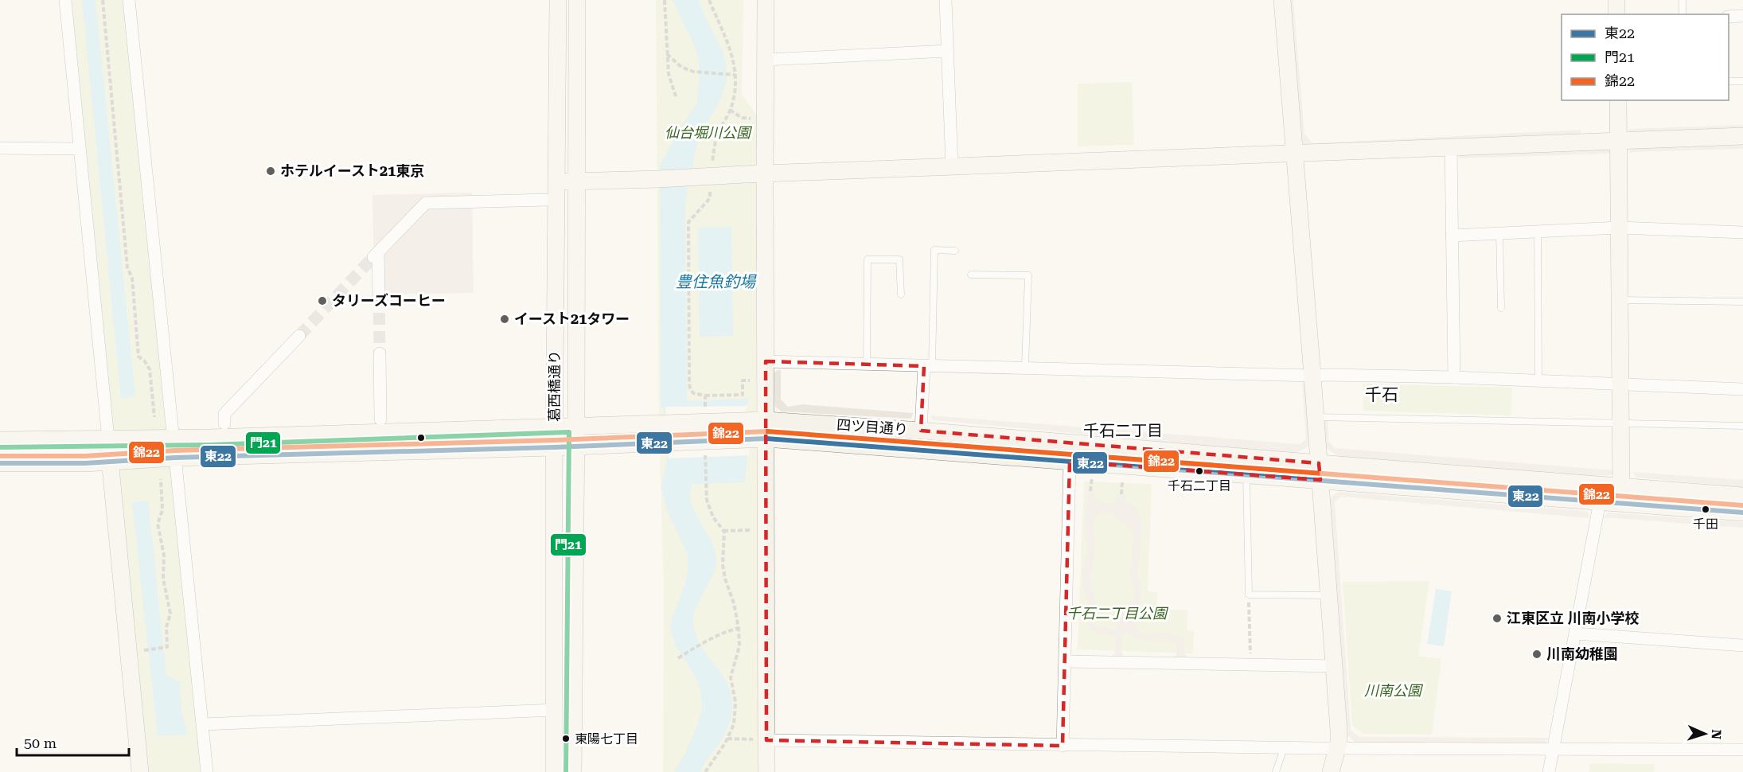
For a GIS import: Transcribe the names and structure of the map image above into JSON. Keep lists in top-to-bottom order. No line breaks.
{"streets":{"main road":["葛西橋通り","四ツ目通り"]},"crossings":[["葛西橋通り","四ツ目通り"]],"districts":["千石","千石二丁目"],"water":["豊住魚釣場"],"parks":["仙台堀川公園","千石二丁目公園","川南公園"],"places":["ホテルイースト21東京","タリーズコーヒー","イースト21タワー","千石二丁目","千田","江東区立 川南小学校","川南幼稚園","東陽七丁目"],"lines":["transit line 錦22","transit line 門21","transit line 東22"],"legend":["東22","門21","錦22"],"scale_bar":"50 m","north":"right"}
